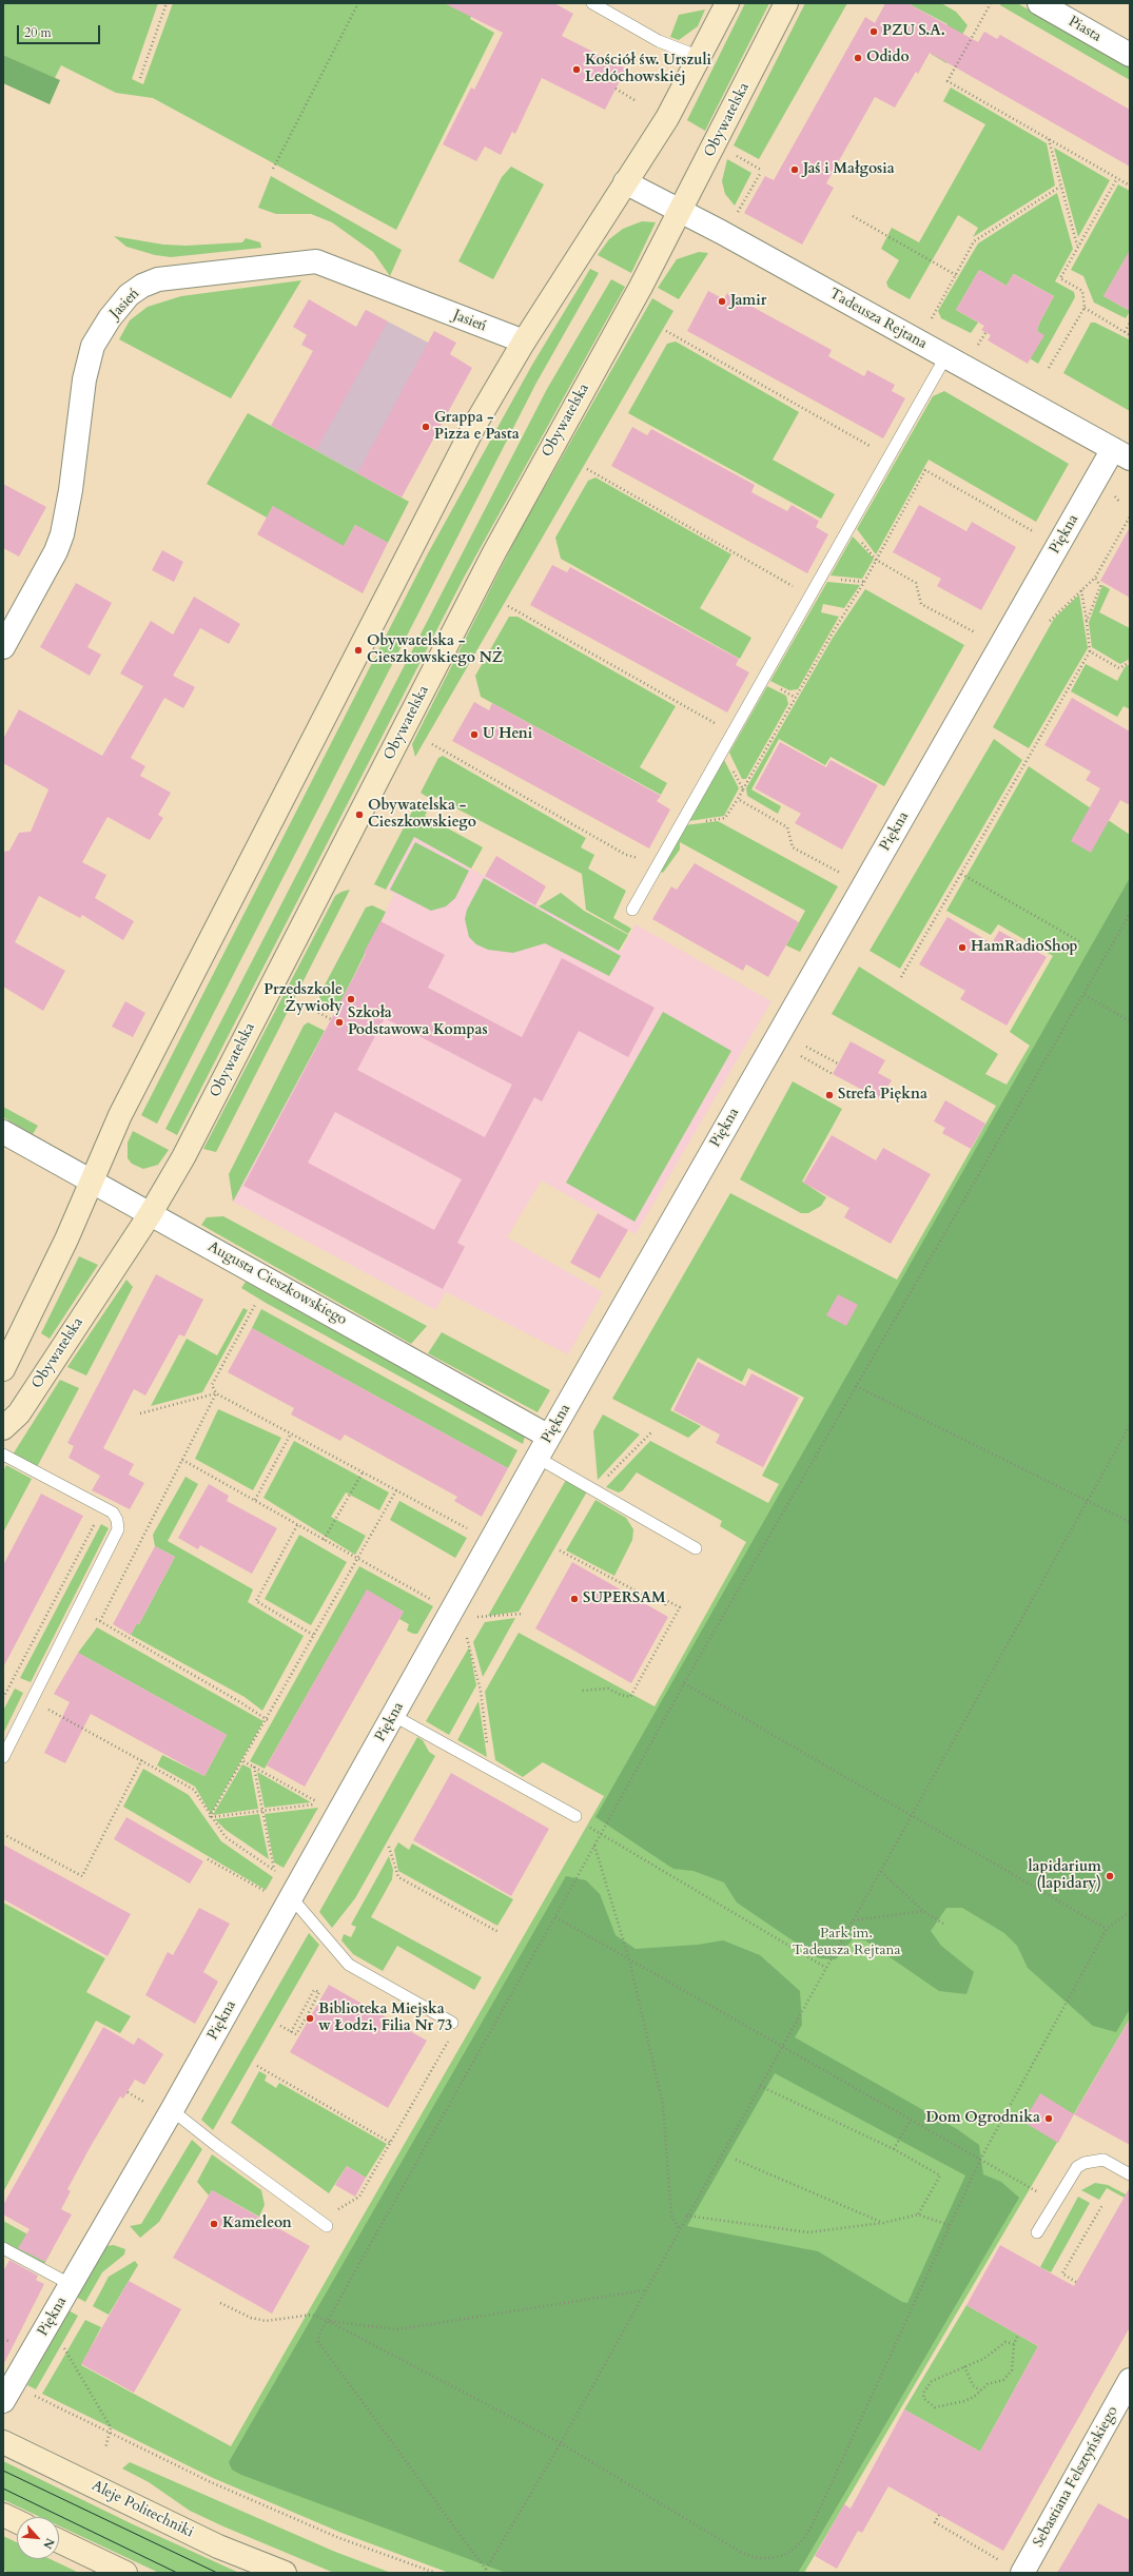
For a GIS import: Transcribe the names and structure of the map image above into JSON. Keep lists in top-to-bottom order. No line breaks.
{"streets":{"main road":["Obywatelska","Aleje Politechniki"],"street":["Piasta","Jasień","Tadeusza Rejtana","Piękna","Augusta Cieszkowskiego","Sebastiana Felsztyńskiego"]},"crossings":[["Obywatelska","Tadeusza Rejtana"],["Obywatelska","Augusta Cieszkowskiego"],["Tadeusza Rejtana","Piękna"],["Piękna","Augusta Cieszkowskiego"]],"parks":["Park im. Tadeusza Rejtana"],"places":["PZU S.A.","Odido","Kościół św. Urszuli Ledóchowskiej","Jaś i Małgosia","Jamir","Grappa - Pizza e Pasta","Obywatelska - Cieszkowskiego NŻ","U Heni","Obywatelska - Cieszkowskiego","HamRadioShop","Przedszkole Żywioły","Szkoła Podstawowa Kompas","Strefa Piękna","SUPERSAM","lapidarium (lapidary)","Biblioteka Miejska w Łodzi, Filia Nr 73","Dom Ogrodnika","Kameleon"],"scale_bar":"20 m","north":"bottom right"}
